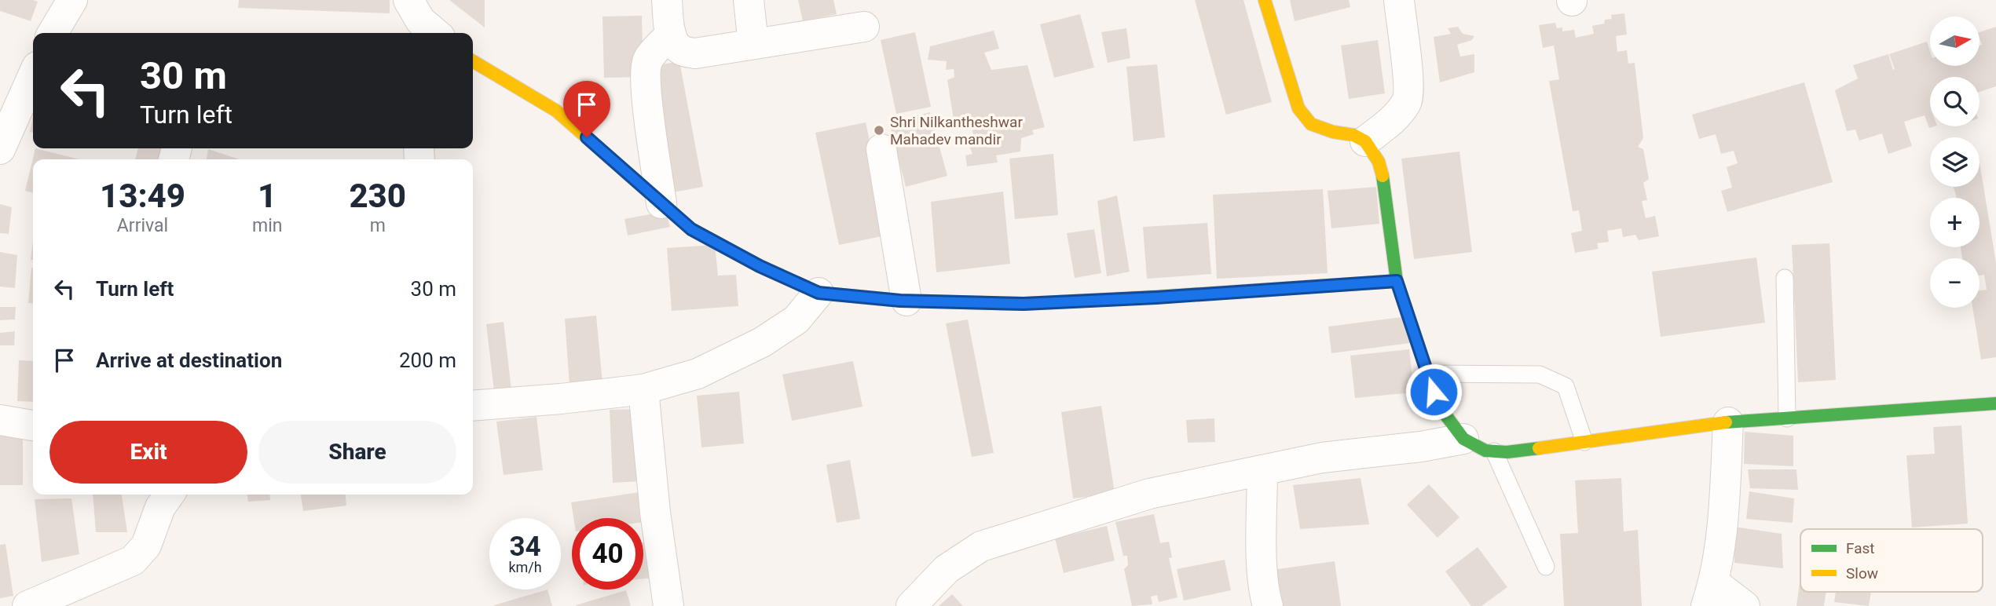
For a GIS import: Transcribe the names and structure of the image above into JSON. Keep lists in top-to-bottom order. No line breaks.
{"places":["Shri Nilkantheshwar Mahadev mandir"],"legend":["Fast","Slow"],"north":"right","page":{"map_buttons":["+","−"],"turn":["30 m","Turn left"],"eta":["13:49","Arrival","1","min","230","m"],"list":[{"name":"Turn left","value":"30 m"},{"name":"Arrive at destination","value":"200 m"}],"buttons":["Exit","Share"],"speed":"34 km/h","limit":"40"}}
